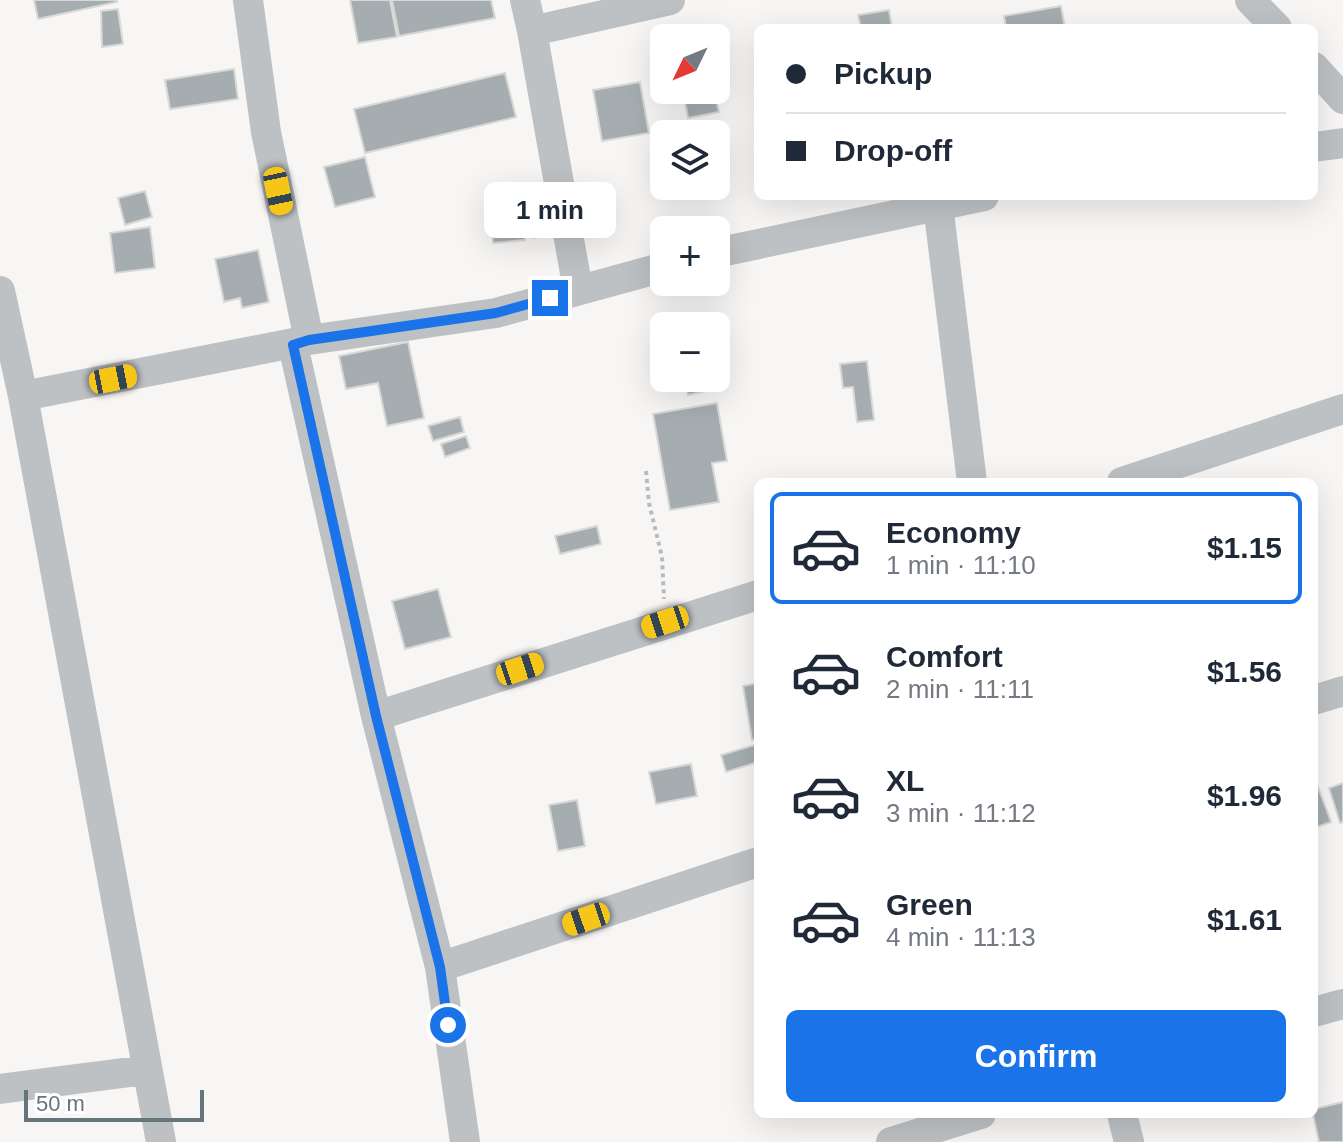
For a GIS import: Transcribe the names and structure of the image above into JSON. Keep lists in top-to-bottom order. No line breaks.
{"scale_bar":"50 m","north":"bottom left","page":{"map_buttons":["+","−"],"banner":["Pickup","Drop-off"],"bubble":"1 min","list":[{"name":"Economy","note":"1 min · 11:10","value":"$1.15"},{"name":"Comfort","note":"2 min · 11:11","value":"$1.56"},{"name":"XL","note":"3 min · 11:12","value":"$1.96"},{"name":"Green","note":"4 min · 11:13","value":"$1.61"}],"buttons":"Confirm","scale":"50 m"}}
